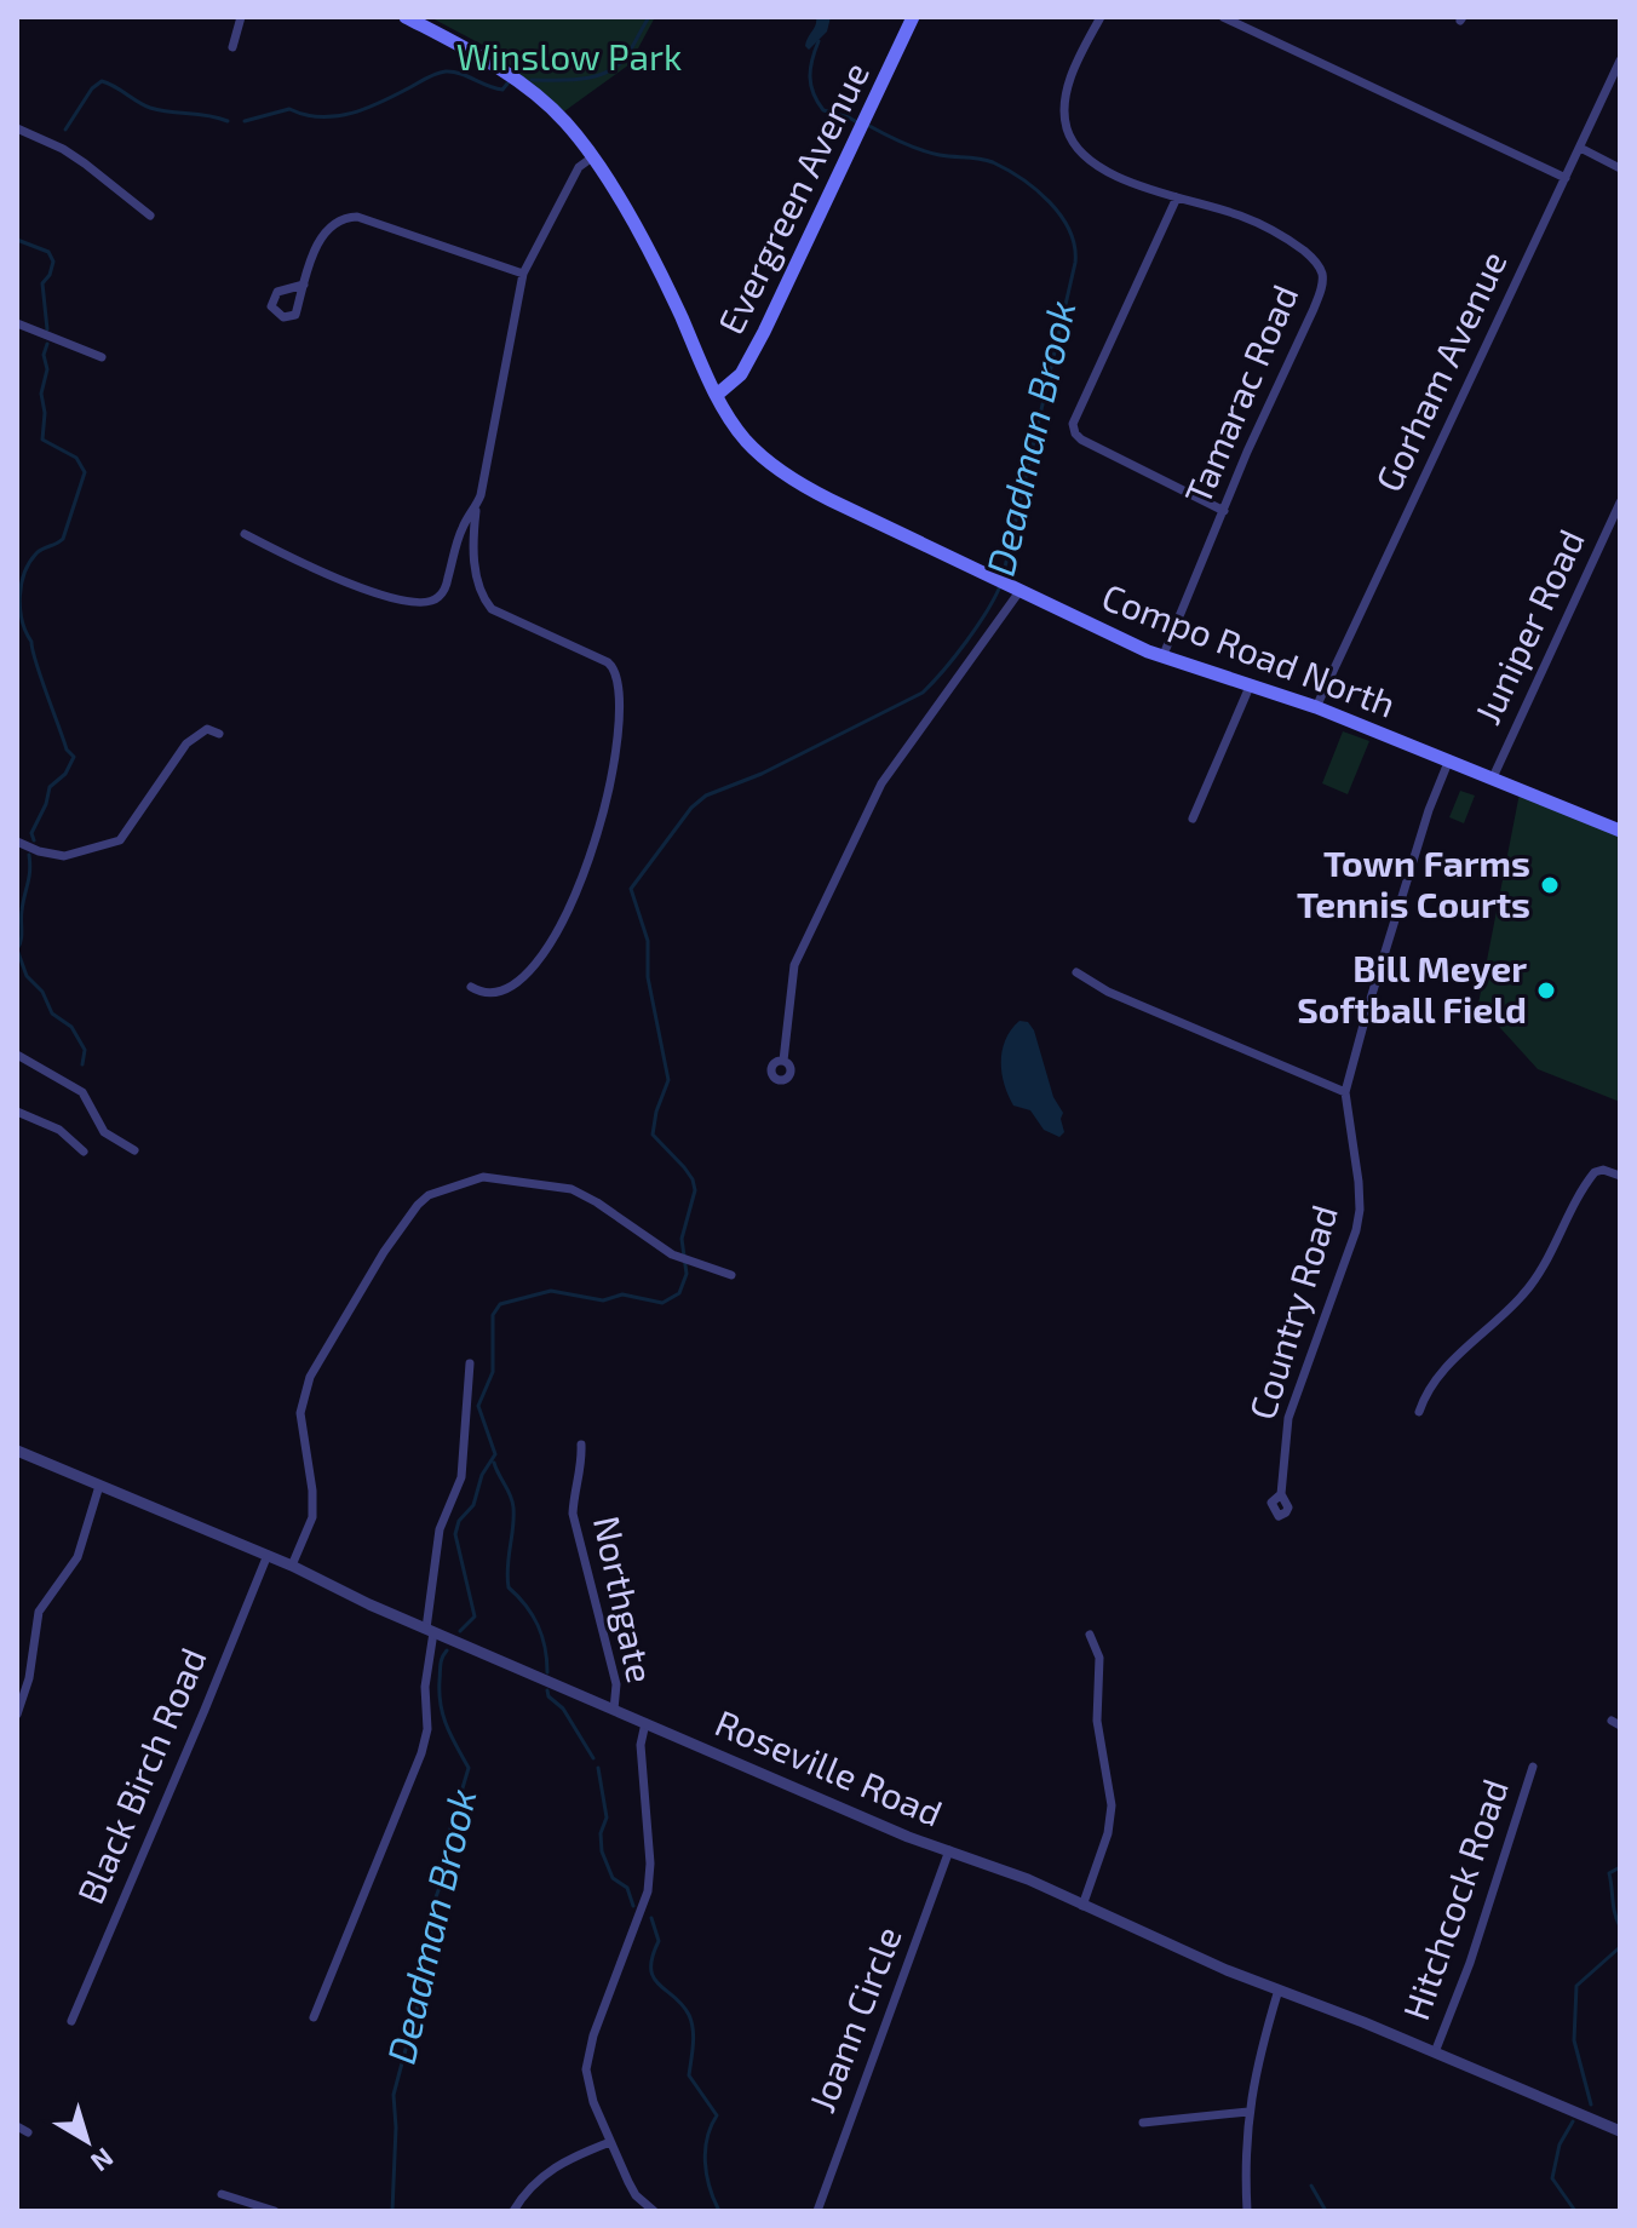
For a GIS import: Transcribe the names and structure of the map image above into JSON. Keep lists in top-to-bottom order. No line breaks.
{"streets":{"main road":["Evergreen Avenue","Compo Road North"],"street":["Gorham Avenue","Tamarac Road","Juniper Road","Country Road","Northgate","Roseville Road","Black Birch Road","Hitchcock Road","Joann Circle"]},"crossings":[["Evergreen Avenue","Compo Road North"],["Gorham Avenue","Compo Road North"],["Tamarac Road","Compo Road North"],["Juniper Road","Compo Road North"],["Compo Road North","Country Road"],["Northgate","Roseville Road"],["Roseville Road","Black Birch Road"],["Roseville Road","Hitchcock Road"],["Roseville Road","Joann Circle"]],"water":["Deadman Brook"],"parks":["Winslow Park"],"places":["Town Farms Tennis Courts","Bill Meyer Softball Field"],"north":"bottom right"}
